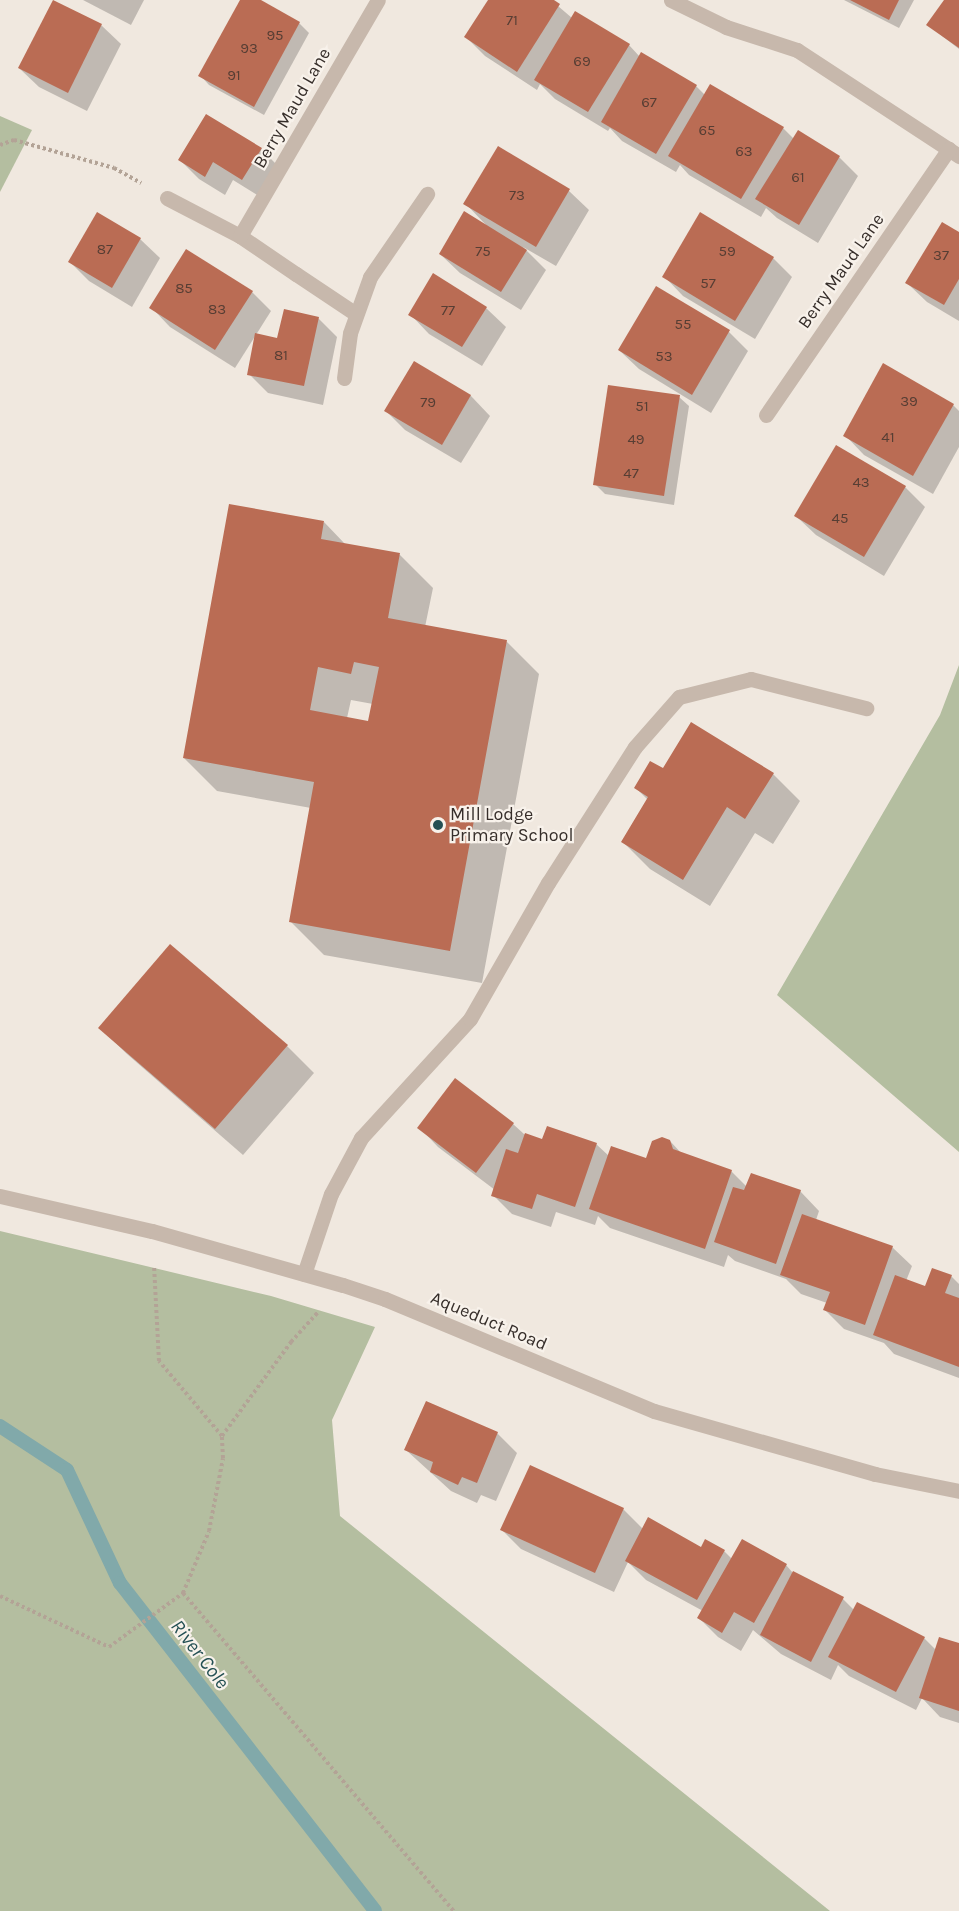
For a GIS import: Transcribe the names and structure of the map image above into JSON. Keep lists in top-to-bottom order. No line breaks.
{"streets":{"street":["Berry Maud Lane","Aqueduct Road"]},"water":["River Cole"],"places":["Mill Lodge Primary School"],"house_numbers":["71","95","93","69","91","67","65","63","61","73","87","75","59","37","57","85","83","77","55","81","53","39","79","51","41","49","47","43","45"]}
